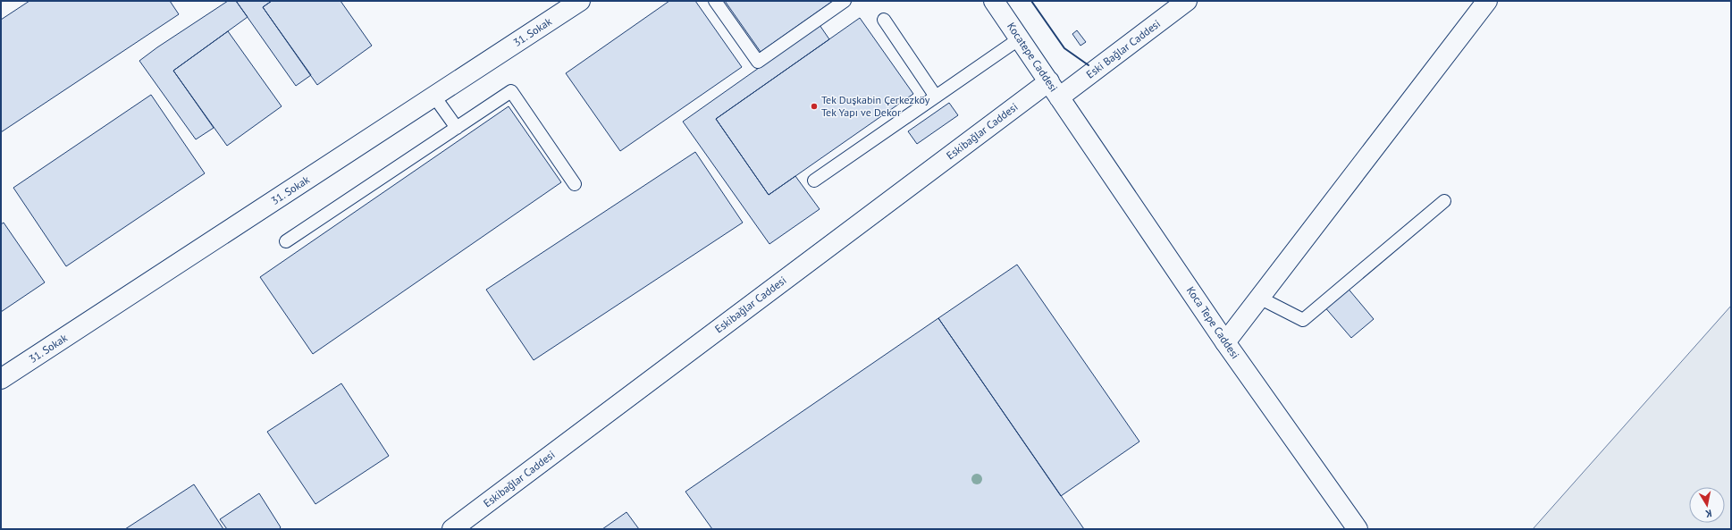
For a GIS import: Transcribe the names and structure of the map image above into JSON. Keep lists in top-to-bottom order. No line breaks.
{"streets":{"street":["31. Sokak","Eski Bağlar Caddesi","Kocatepe Caddesi","Eskibağlar Caddesi","Koca Tepe Caddesi"]},"crossings":[["Eski Bağlar Caddesi","Kocatepe Caddesi"],["Eski Bağlar Caddesi","Eskibağlar Caddesi"],["Kocatepe Caddesi","Eskibağlar Caddesi"],["Kocatepe Caddesi","Koca Tepe Caddesi"]],"places":["Tek Duşkabin Çerkezköy Tek Yapı ve Dekor"],"north":"bottom"}
